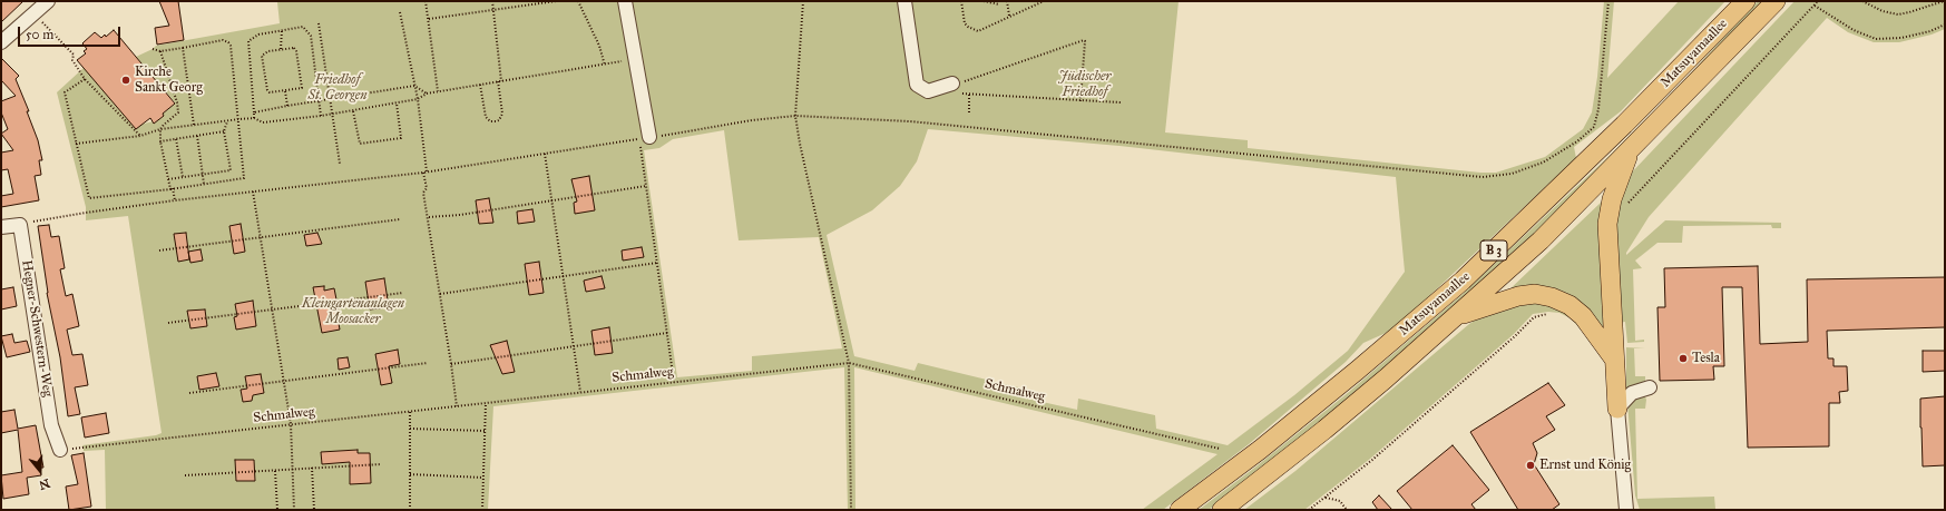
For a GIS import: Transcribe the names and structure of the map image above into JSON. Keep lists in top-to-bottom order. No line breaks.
{"streets":{"highway":["Matsuyamaallee","B 3"],"street":["Hegner-Schwestern-Weg"],"path":["Schmalweg"]},"crossings":[["Hegner-Schwestern-Weg","Schmalweg"]],"parks":["Jüdischer Friedhof","Friedhof St. Georgen","Kleingartenanlagen Moosacker"],"places":["Kirche Sankt Georg","Tesla","Ernst und König"],"scale_bar":"50 m","north":"bottom"}
